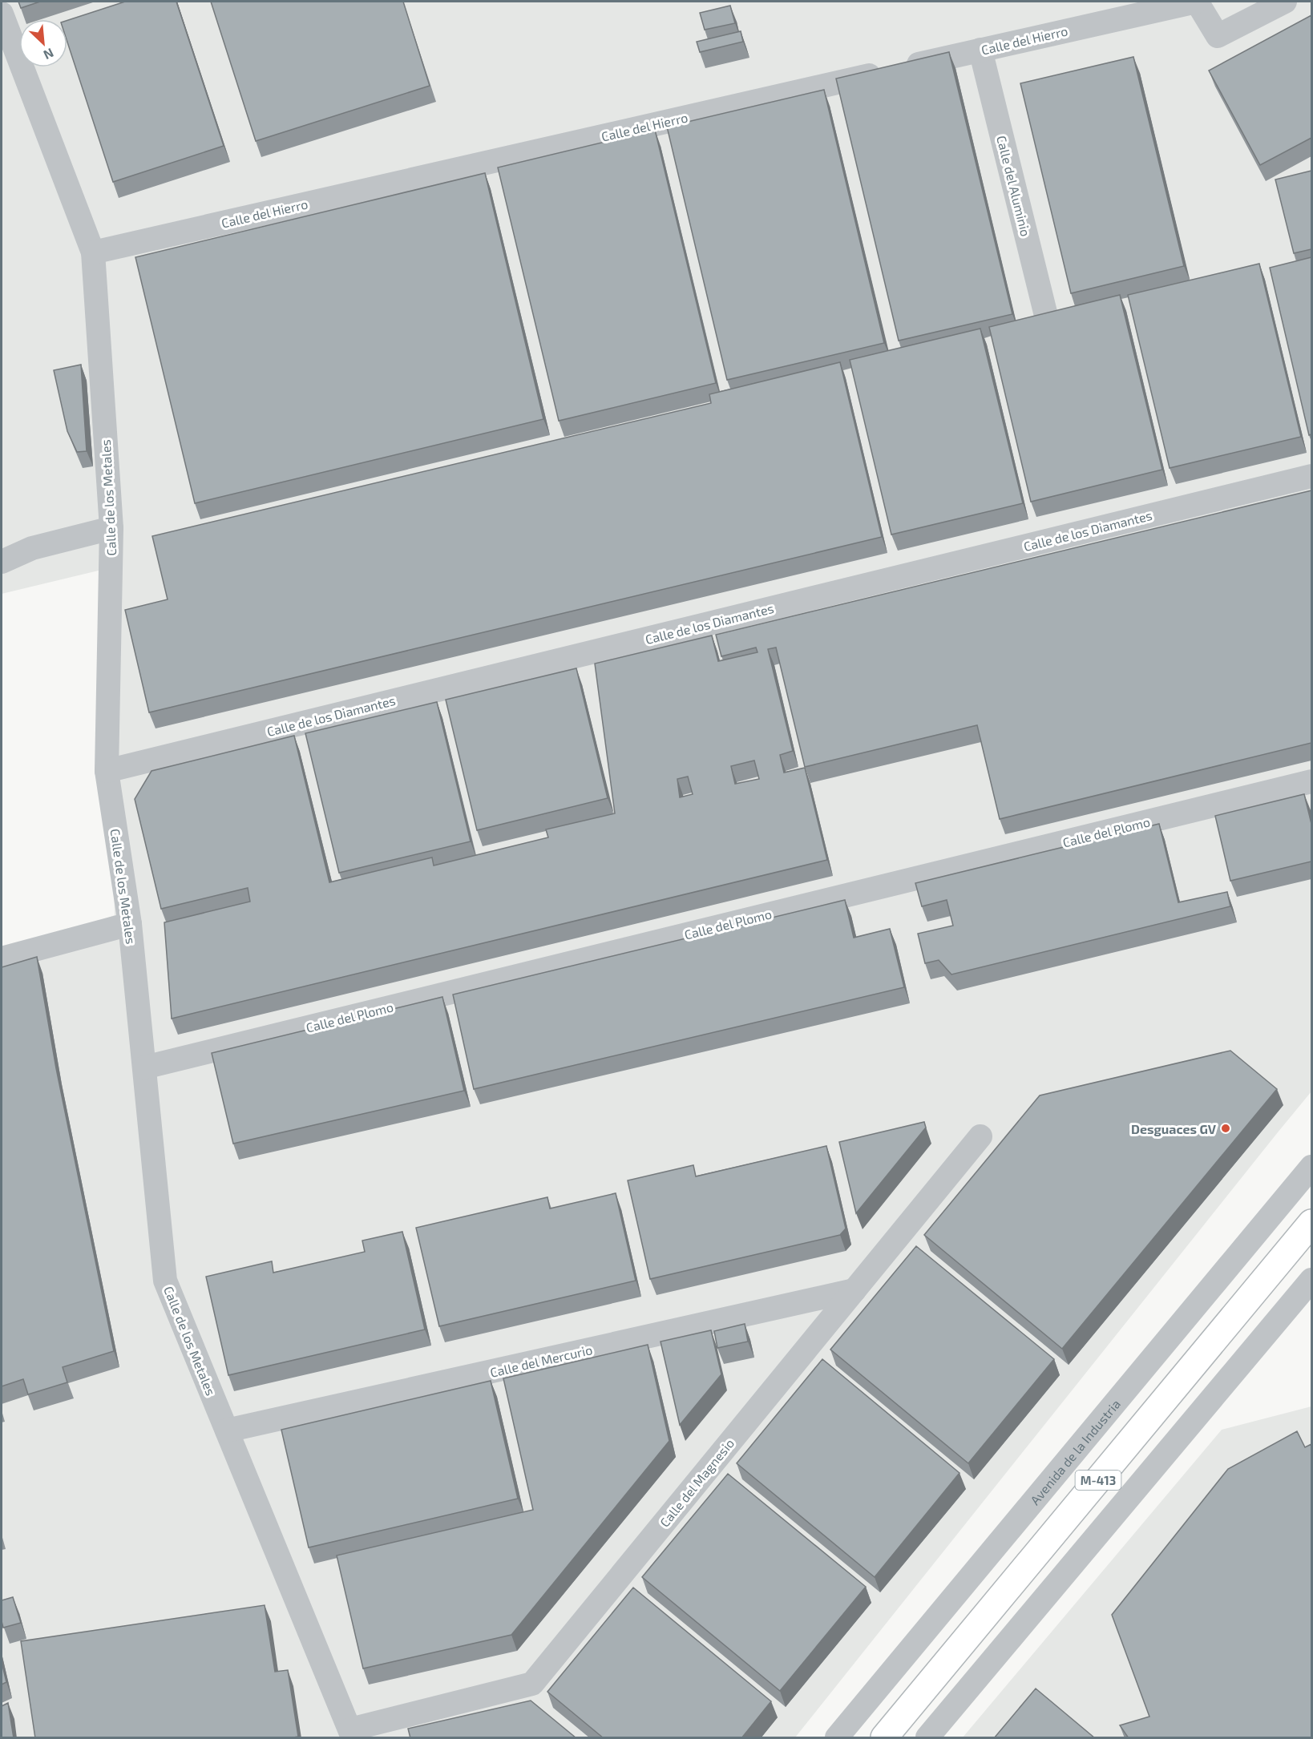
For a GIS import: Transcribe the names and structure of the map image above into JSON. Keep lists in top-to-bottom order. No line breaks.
{"streets":{"main road":["M-413"],"street":["Calle del Hierro","Calle del Aluminio","Calle de los Metales","Calle de los Diamantes","Calle del Plomo","Calle del Mercurio","Avenida de la Industria","Calle del Magnesio"]},"crossings":[["Calle del Hierro","Calle del Aluminio"],["Calle del Hierro","Calle de los Metales"],["Calle de los Metales","Calle de los Diamantes"],["Calle de los Metales","Calle del Plomo"],["Calle de los Metales","Calle del Mercurio"],["Calle de los Metales","Calle del Magnesio"],["Calle del Mercurio","Calle del Magnesio"]],"places":["Desguaces GV"],"north":"bottom right"}
